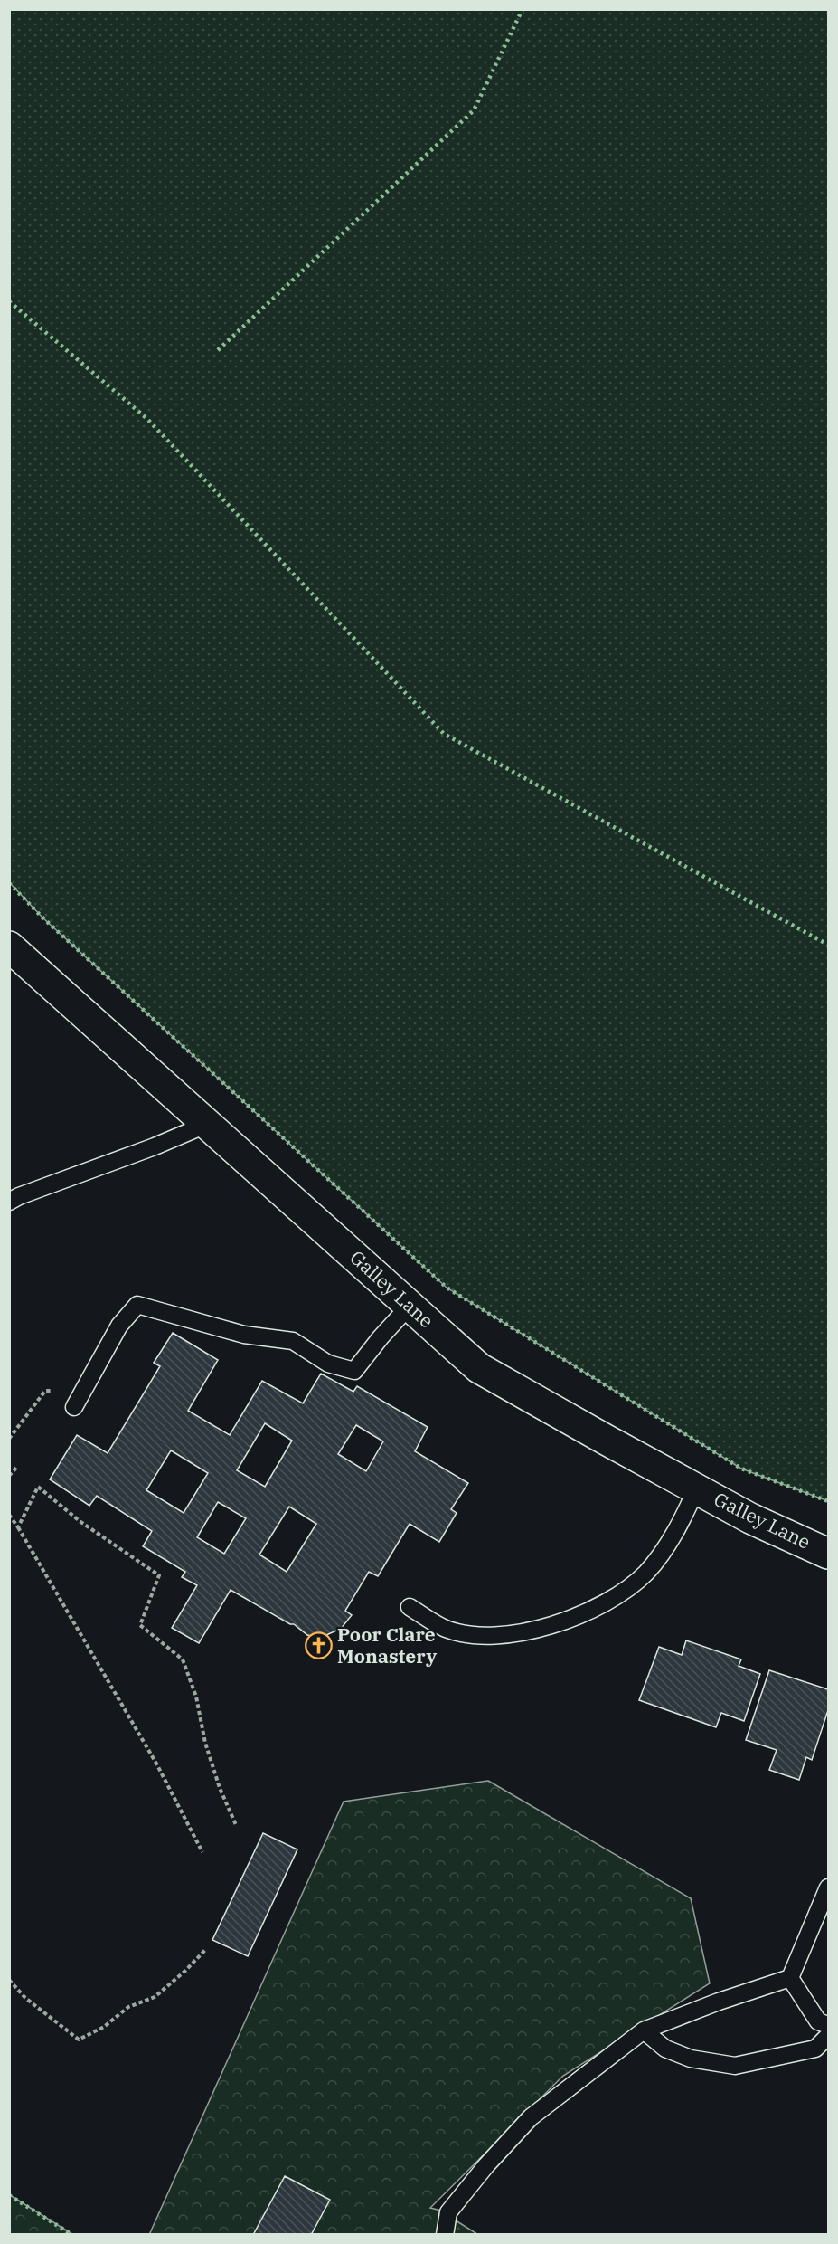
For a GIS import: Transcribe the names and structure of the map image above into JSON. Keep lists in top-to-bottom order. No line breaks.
{"streets":{"street":["Galley Lane"]},"places":{"church":["Poor Clare Monastery"]}}
